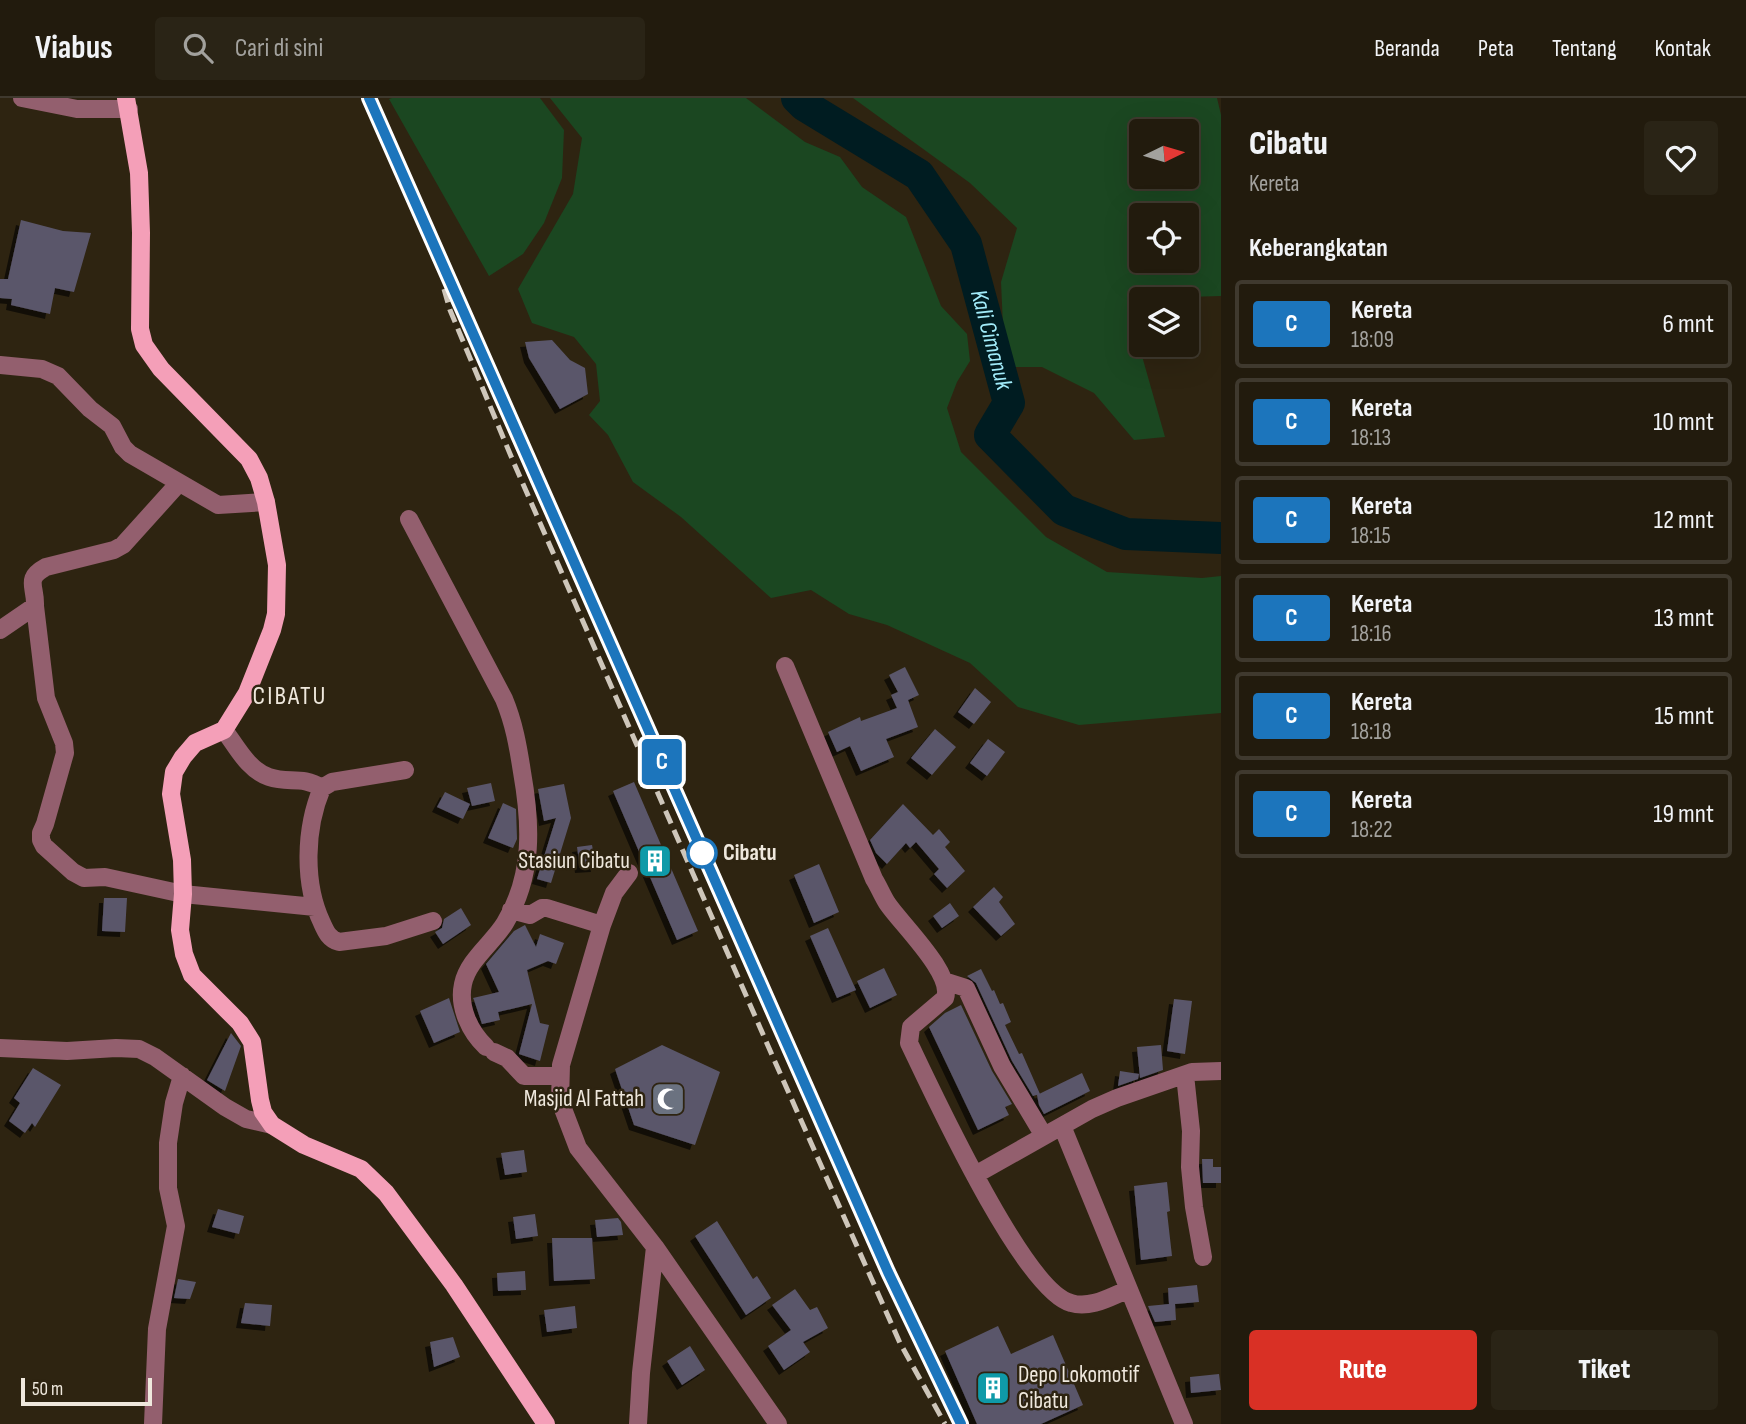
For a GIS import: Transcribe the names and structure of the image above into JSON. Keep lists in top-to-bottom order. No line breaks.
{"districts":["CIBATU"],"water":["Kali Cimanuk"],"places":{"other":["Cibatu"],"building":["Stasiun Cibatu","Depo Lokomotif Cibatu"],"mosque":["Masjid Al Fattah"]},"scale_bar":"50 m","north":"right","page":{"header":"Viabus","search":"Cari di sini","nav":["Beranda","Peta","Tentang","Kontak"],"on_map":"C","heading":[["Cibatu","Kereta"],"Keberangkatan"],"list":[{"mark":"C","name":"Kereta","note":"18:09","value":"6 mnt"},{"mark":"C","name":"Kereta","note":"18:13","value":"10 mnt"},{"mark":"C","name":"Kereta","note":"18:15","value":"12 mnt"},{"mark":"C","name":"Kereta","note":"18:16","value":"13 mnt"},{"mark":"C","name":"Kereta","note":"18:18","value":"15 mnt"},{"mark":"C","name":"Kereta","note":"18:22","value":"19 mnt"}],"buttons":["Rute","Tiket"],"scale":"50 m"}}
